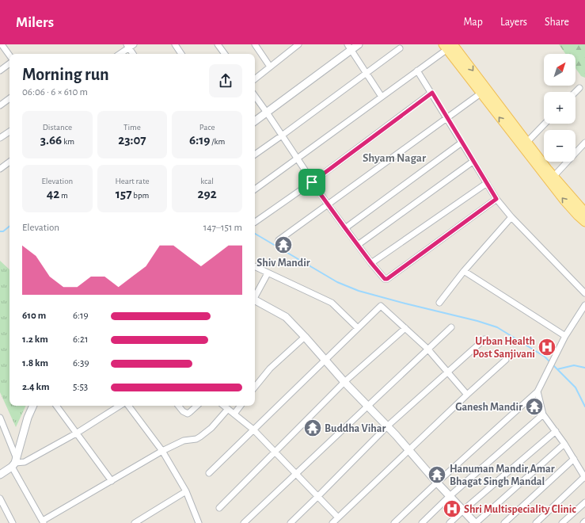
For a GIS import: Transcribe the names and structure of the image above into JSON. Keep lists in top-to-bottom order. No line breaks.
{"districts":["Shyam Nagar"],"places":{"temple":["Shiv Mandir","Ganesh Mandir","Buddha Vihar","Hanuman Mandir,Amar Bhagat Singh Mandal"],"hospital":["Urban Health Post Sanjivani","Shri Multispeciality Clinic"]},"north":"top right","page":{"header":"Milers","nav":["Map","Layers","Share"],"map_buttons":["+","−"],"heading":["Morning run","06:06 · 6 × 610 m"],"stats":[["Distance","3.66 km"],["Time","23:07"],["Pace","6:19 /km"],["Elevation","42 m"],["Heart rate","157 bpm"],["kcal","292"]],"chart":["Elevation","147–151 m"],"list":[{"name":"610 m","note":"6:19"},{"name":"1.2 km","note":"6:21"},{"name":"1.8 km","note":"6:39"},{"name":"2.4 km","note":"5:53"}]}}
